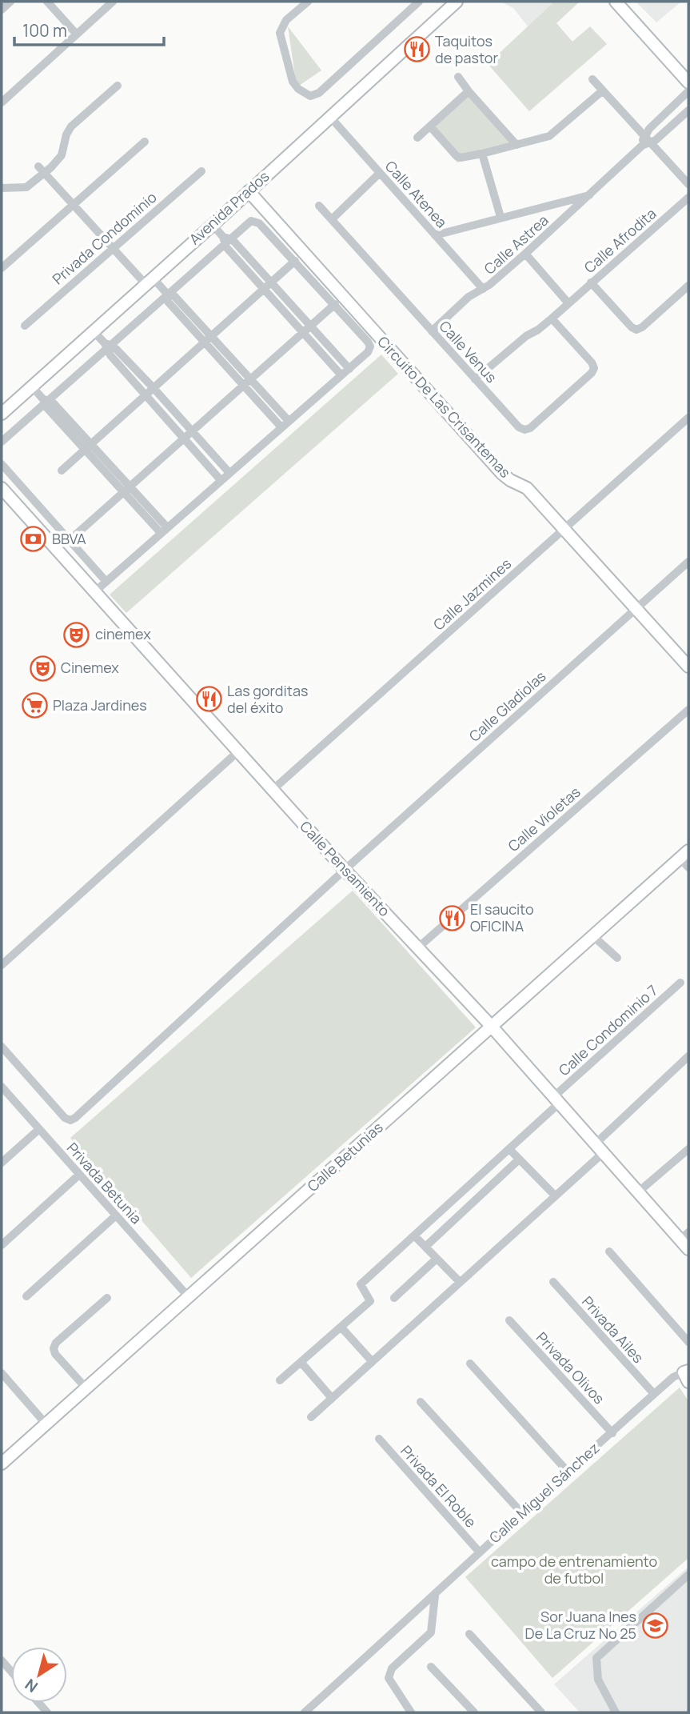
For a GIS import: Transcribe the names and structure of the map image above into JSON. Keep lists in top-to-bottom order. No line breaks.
{"streets":{"street":["Calle Atenea","Avenida Prados","Privada Condominio","Calle Afrodita","Calle Astrea","Calle Venus","Circuito De Las Crisantemas","Calle Jazmines","Calle Gladiolas","Calle Violetas","Calle Pensamiento","Calle Condominio 7","Calle Betunias","Privada Betunia","Privada Ailes","Privada Olivos","Privada El Roble","Calle Miguel Sánchez"]},"crossings":[["Calle Atenea","Avenida Prados"],["Calle Atenea","Calle Astrea"],["Avenida Prados","Circuito De Las Crisantemas"],["Calle Afrodita","Calle Venus"],["Calle Astrea","Calle Venus"],["Circuito De Las Crisantemas","Calle Jazmines"],["Circuito De Las Crisantemas","Calle Gladiolas"],["Calle Jazmines","Calle Pensamiento"],["Calle Gladiolas","Calle Pensamiento"],["Calle Violetas","Calle Pensamiento"],["Calle Pensamiento","Calle Condominio 7"],["Calle Pensamiento","Calle Betunias"],["Calle Betunias","Privada Betunia"],["Privada Ailes","Calle Miguel Sánchez"],["Privada Olivos","Calle Miguel Sánchez"],["Privada El Roble","Calle Miguel Sánchez"]],"parks":["campo de entrenamiento de futbol"],"places":{"restaurant":["Taquitos de pastor","Las gorditas del éxito","El saucito OFICINA"],"bank":["BBVA"],"theatre":["cinemex","Cinemex"],"supermarket":["Plaza Jardines"],"school or university":["Sor Juana Ines De La Cruz No 25"]},"scale_bar":"100 m","north":"bottom left"}
